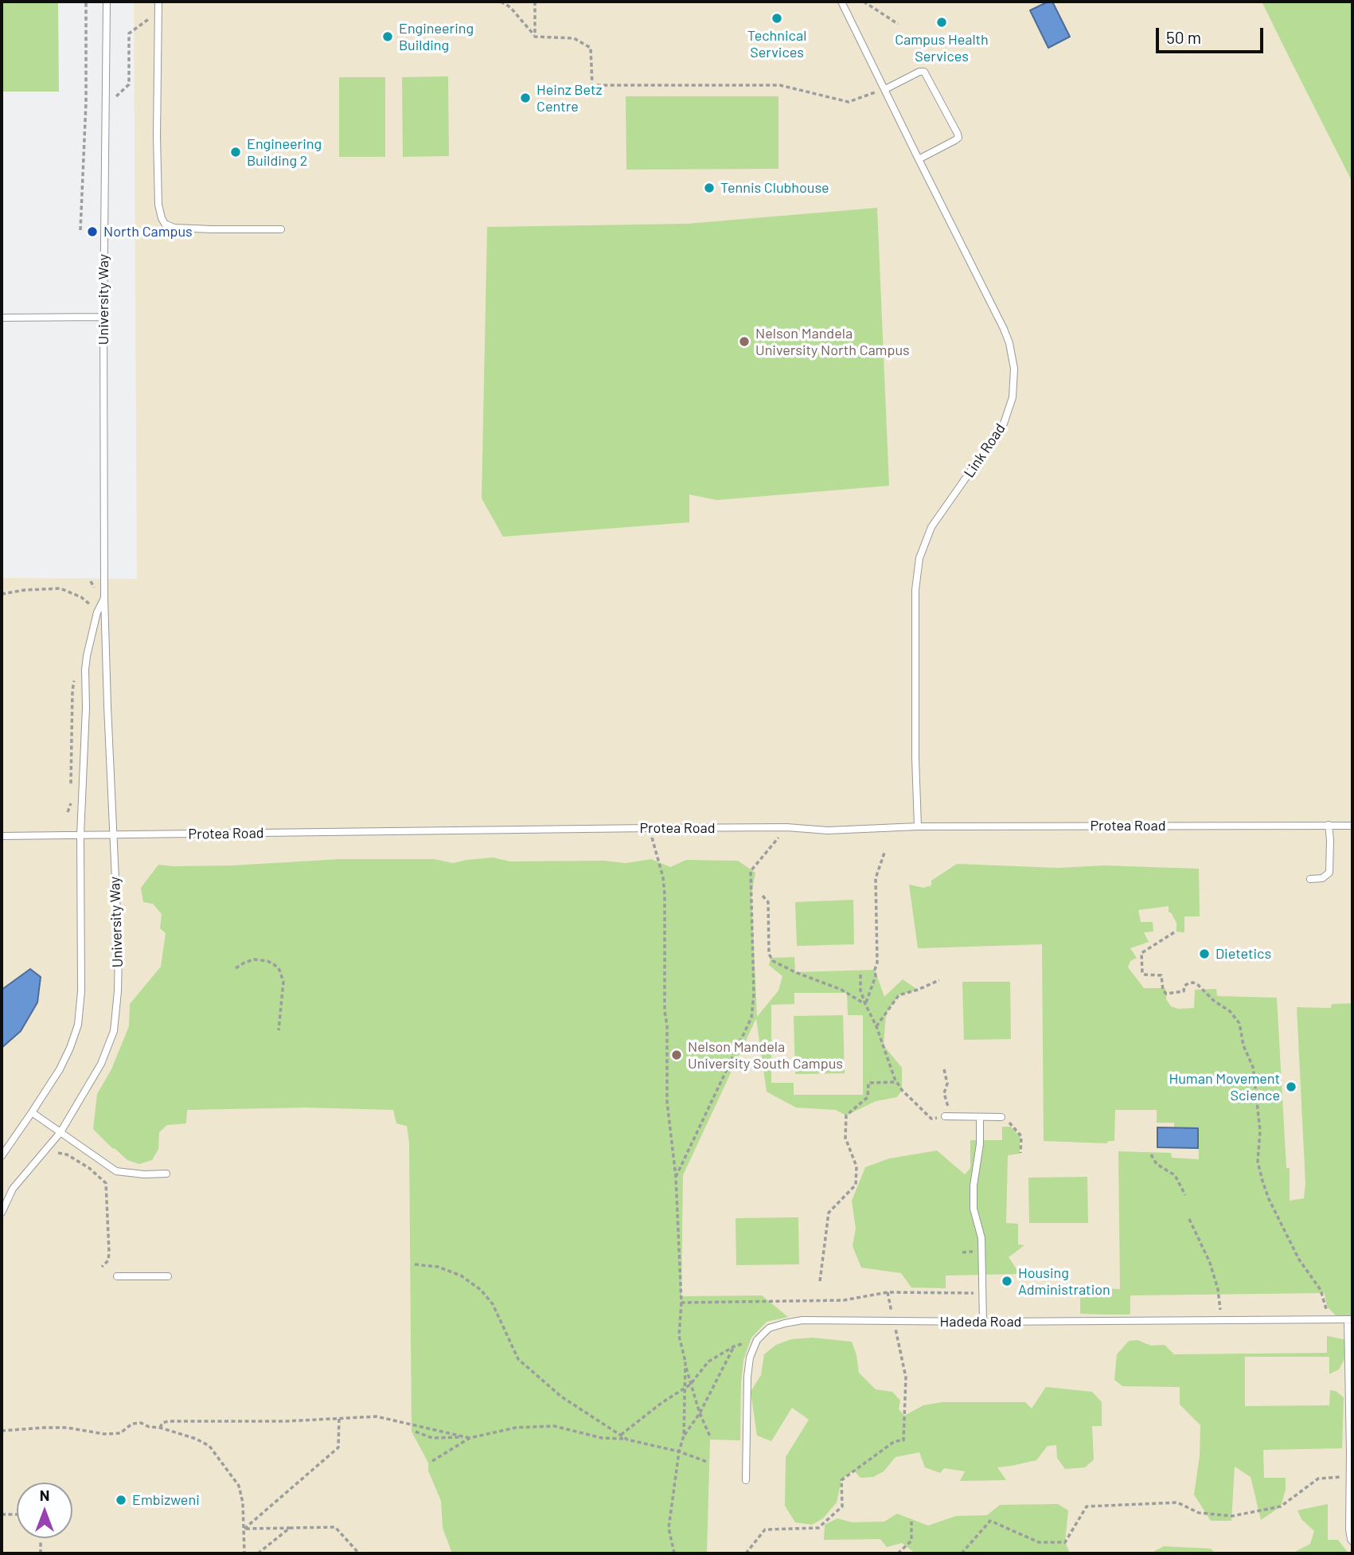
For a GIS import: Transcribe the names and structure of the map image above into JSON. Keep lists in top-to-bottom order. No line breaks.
{"streets":{"lane":["University Way","Link Road","Protea Road","Hadeda Road"]},"crossings":[["University Way","Protea Road"],["Link Road","Protea Road"]],"places":["Technical Services","Campus Health Services","Engineering Building","Heinz Betz Centre","Engineering Building 2","Tennis Clubhouse","North Campus","Nelson Mandela University North Campus","Dietetics","Nelson Mandela University South Campus","Human Movement Science","Housing Administration","Embizweni"],"scale_bar":"50 m","north":"top"}
